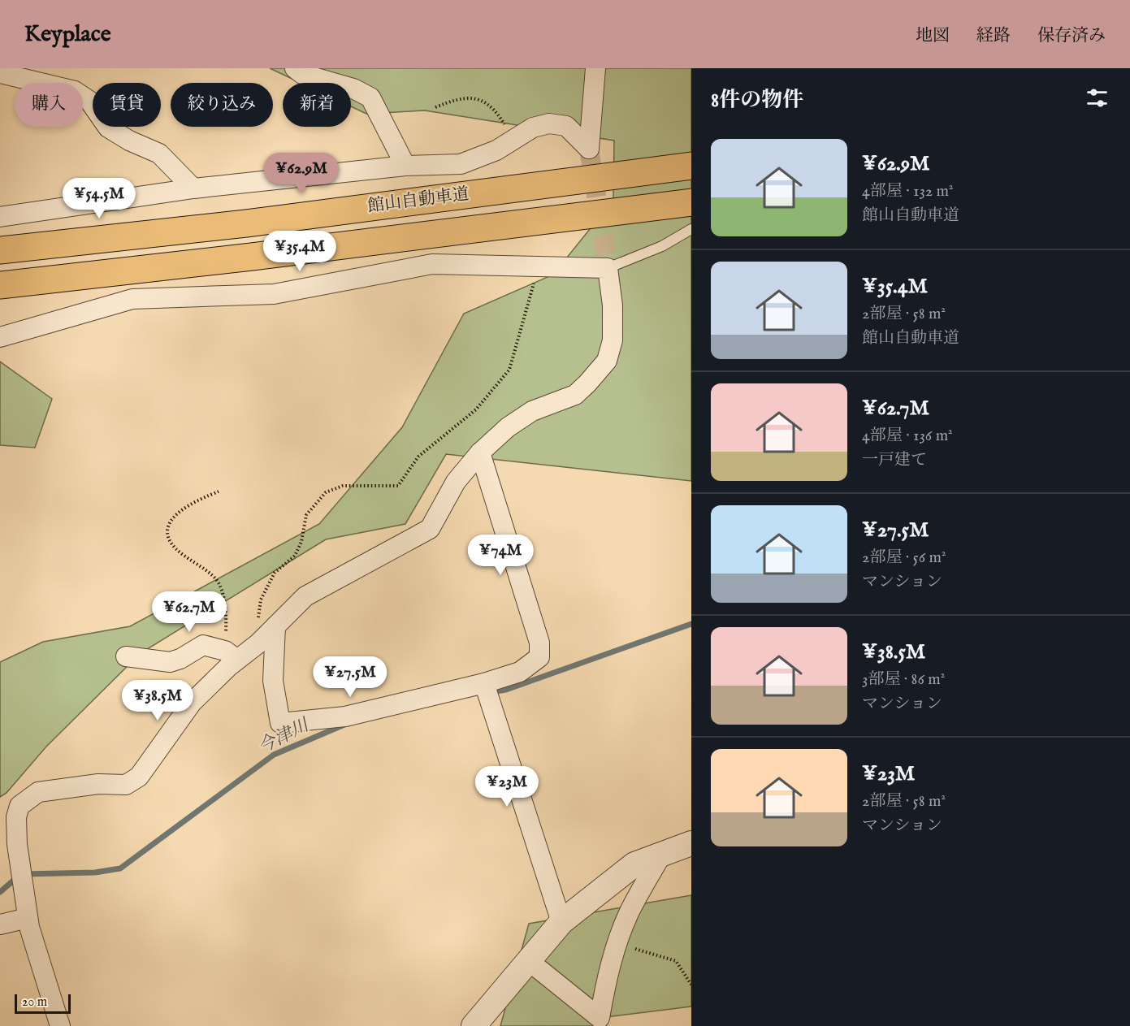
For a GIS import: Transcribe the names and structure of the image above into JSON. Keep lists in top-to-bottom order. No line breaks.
{"streets":{"highway":["館山自動車道"]},"water":["今津川"],"scale_bar":"20 m","page":{"header":"Keyplace","nav":["地図","経路","保存済み"],"heading":"8件の物件","chip":["購入","賃貸","絞り込み","新着"],"list":[{"name":"¥62.9M","note":"4部屋 · 132 m² · 館山自動車道"},{"name":"¥35.4M","note":"2部屋 · 58 m² · 館山自動車道"},{"name":"¥62.7M","note":"4部屋 · 136 m² · 一戸建て"},{"name":"¥27.5M","note":"2部屋 · 56 m² · マンション"},{"name":"¥38.5M","note":"3部屋 · 86 m² · マンション"},{"name":"¥23M","note":"2部屋 · 58 m² · マンション"}],"price":["¥62.9M","¥54.5M","¥35.4M","¥74M","¥62.7M","¥27.5M","¥38.5M","¥23M"],"scale":"20 m"}}
